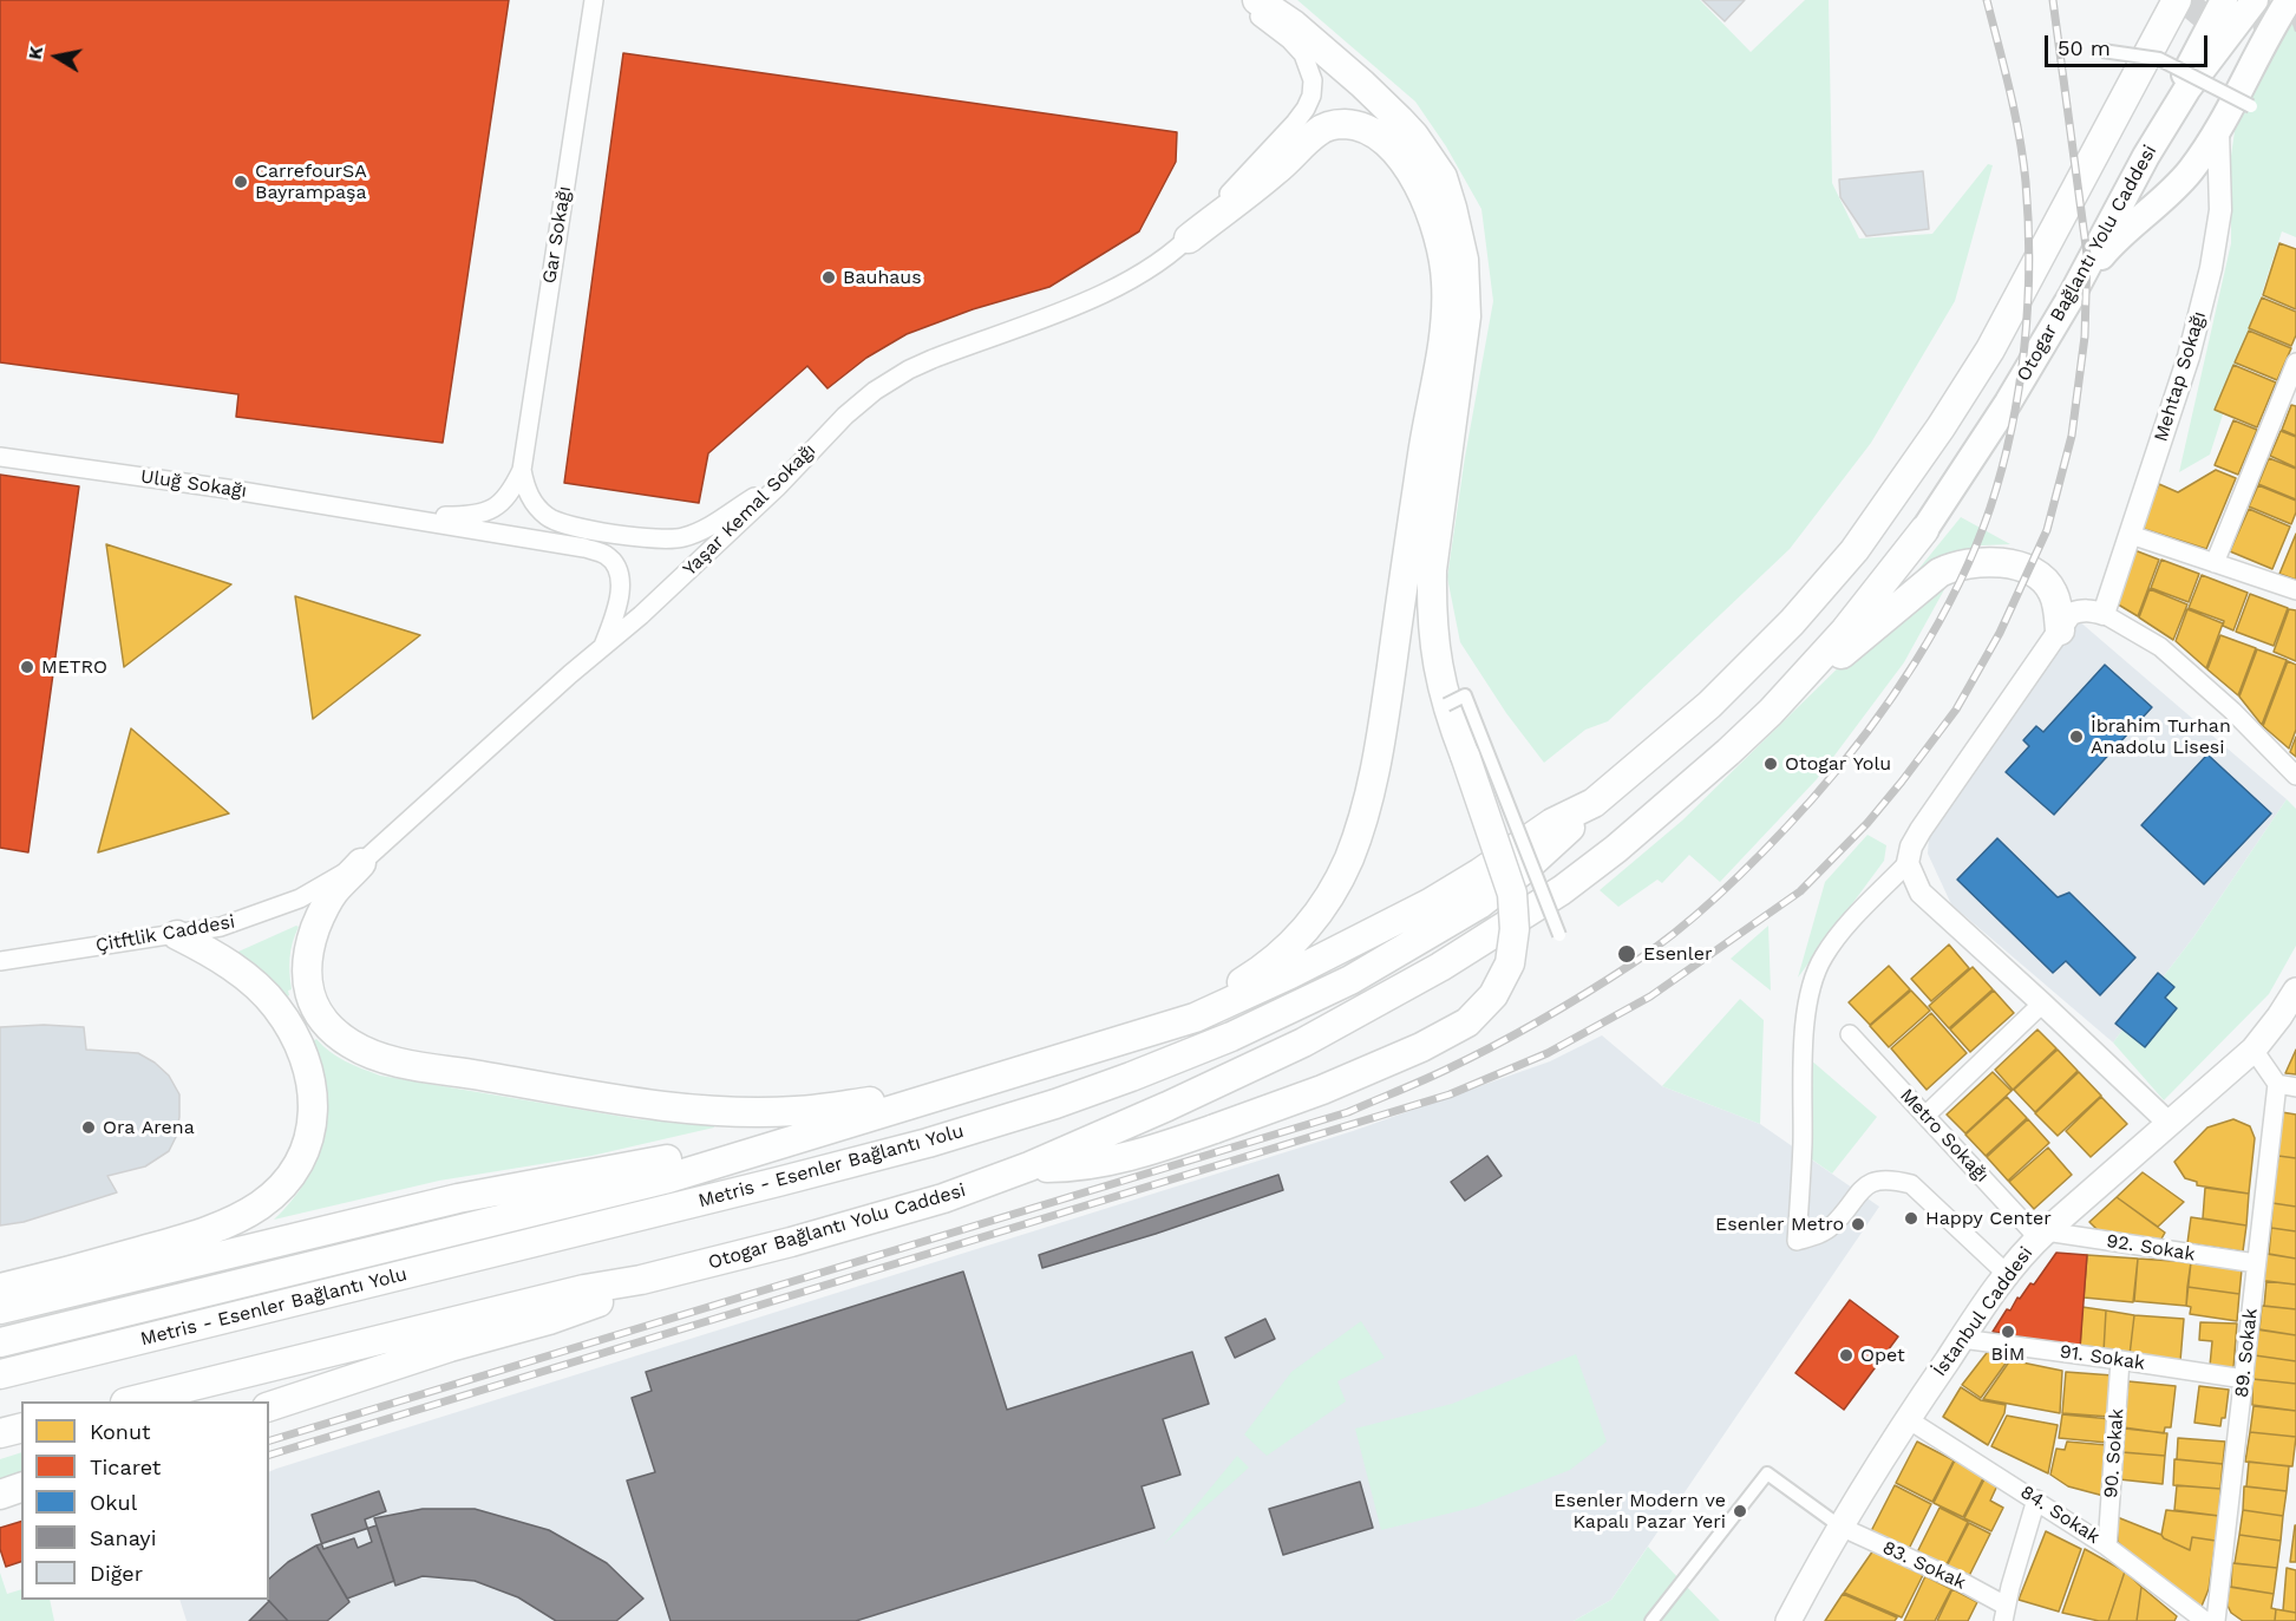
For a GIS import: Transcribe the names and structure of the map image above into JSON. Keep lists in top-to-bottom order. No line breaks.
{"streets":{"highway":["Otogar Bağlantı Yolu Caddesi","Metris - Esenler Bağlantı Yolu"],"main road":["İstanbul Caddesi"],"street":["Gar Sokağı","Mehtap Sokağı","Uluğ Sokağı","Yaşar Kemal Sokağı","Çitftlik Caddesi","Metro Sokağı","92. Sokak","89. Sokak","91. Sokak","90. Sokak","84. Sokak","83. Sokak"]},"crossings":[["Yaşar Kemal Sokağı","Çitftlik Caddesi"],["Metro Sokağı","92. Sokak"],["Metro Sokağı","İstanbul Caddesi"],["92. Sokak","İstanbul Caddesi"],["92. Sokak","89. Sokak"],["İstanbul Caddesi","91. Sokak"],["İstanbul Caddesi","84. Sokak"],["İstanbul Caddesi","83. Sokak"],["89. Sokak","91. Sokak"],["91. Sokak","90. Sokak"],["90. Sokak","84. Sokak"]],"places":["CarrefourSA Bayrampaşa","Bauhaus","METRO","İbrahim Turhan Anadolu Lisesi","Otogar Yolu","Esenler","Ora Arena","Happy Center","Esenler Metro","BİM","Opet","Esenler Modern ve Kapalı Pazar Yeri"],"legend":["Konut","Ticaret","Okul","Sanayi","Diğer"],"scale_bar":"50 m","north":"left"}
